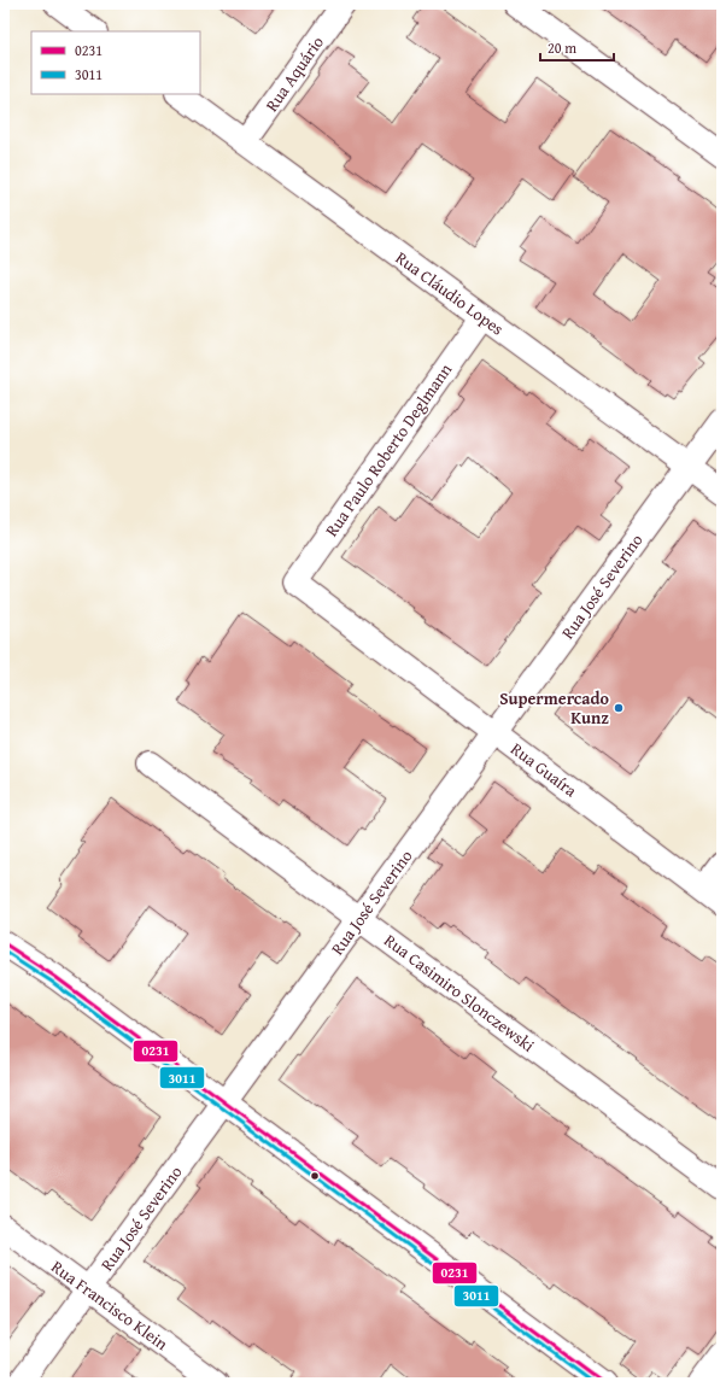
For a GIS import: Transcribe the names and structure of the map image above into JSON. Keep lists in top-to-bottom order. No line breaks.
{"streets":{"street":["Rua Aquário","Rua Cláudio Lopes","Rua Paulo Roberto Deglmann","Rua José Severino","Rua Guaíra","Rua Casimiro Slonczewski","Rua Francisco Klein"]},"crossings":[["Rua Aquário","Rua Cláudio Lopes"],["Rua Cláudio Lopes","Rua Paulo Roberto Deglmann"],["Rua Cláudio Lopes","Rua José Severino"],["Rua Paulo Roberto Deglmann","Rua Guaíra"],["Rua José Severino","Rua Guaíra"],["Rua José Severino","Rua Casimiro Slonczewski"],["Rua José Severino","Rua Francisco Klein"]],"places":["Supermercado Kunz"],"lines":["transit line 0231","transit line 3011"],"legend":["0231","3011"],"scale_bar":"20 m"}
